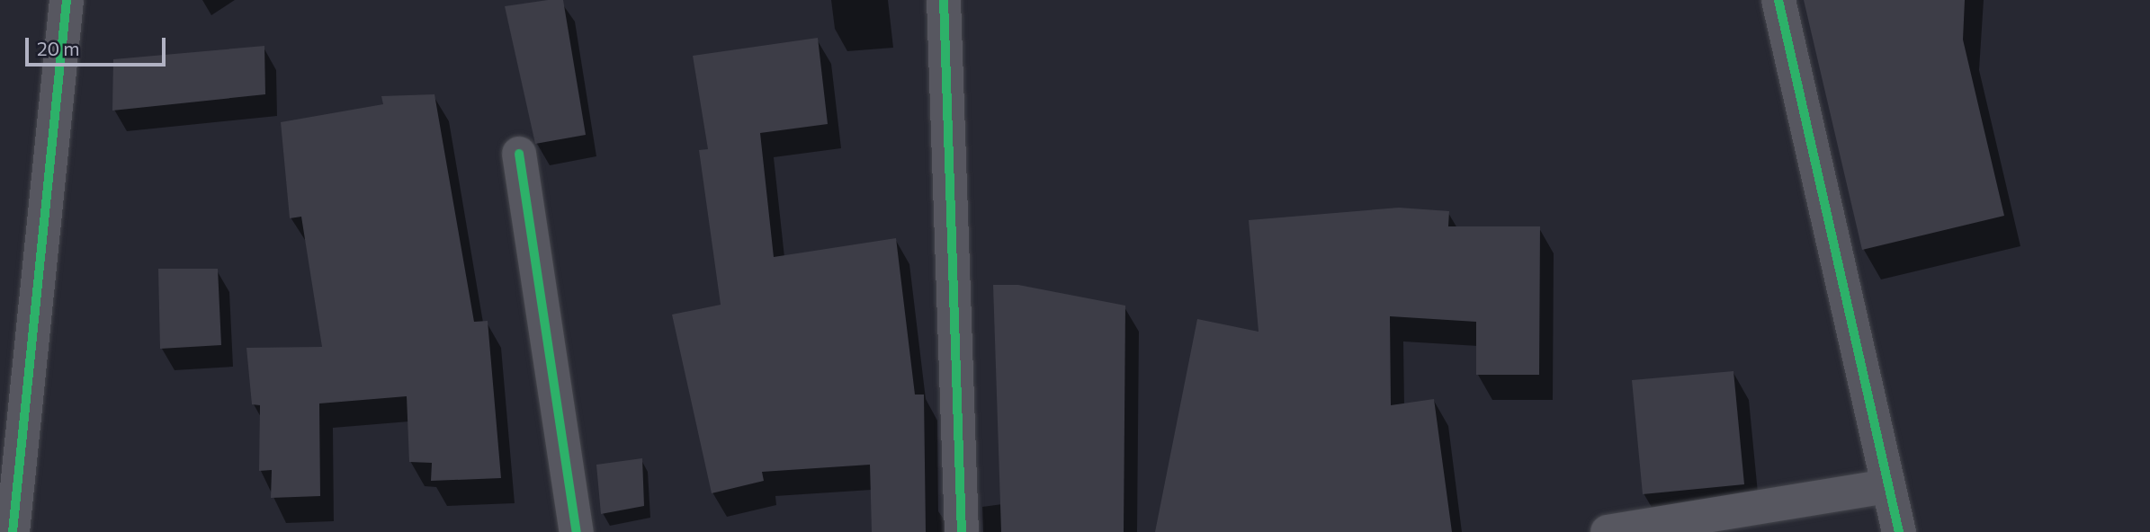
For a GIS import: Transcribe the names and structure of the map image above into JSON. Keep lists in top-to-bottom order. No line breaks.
{"scale_bar":"20 m"}
